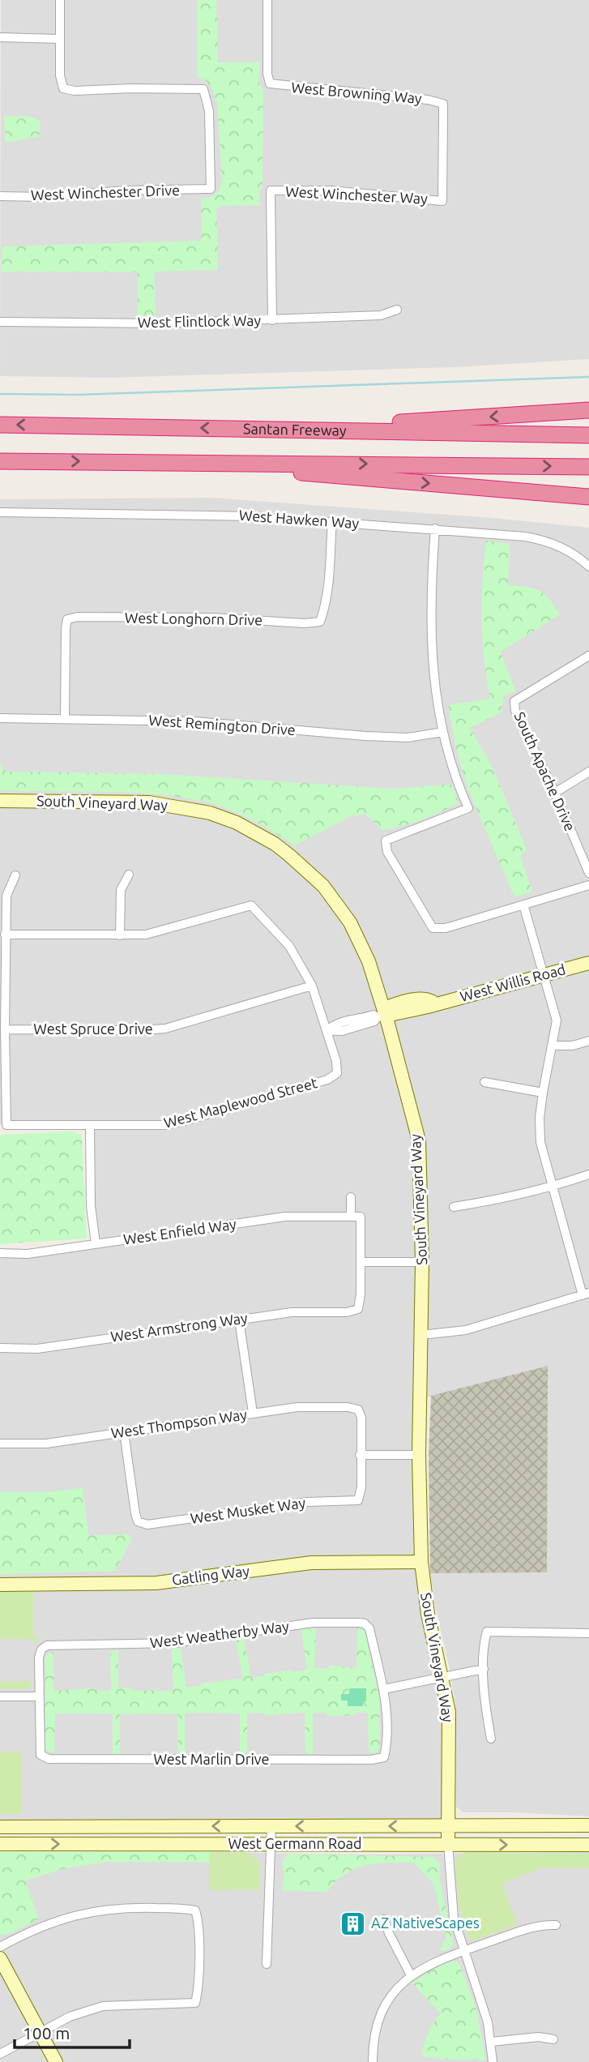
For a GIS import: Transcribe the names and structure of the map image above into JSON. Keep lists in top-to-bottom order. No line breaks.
{"streets":{"highway":["Santan Freeway"],"street":["West Browning Way","West Winchester Drive","West Winchester Way","West Flintlock Way","West Hawken Way","West Longhorn Drive","West Remington Drive","South Apache Drive","South Vineyard Way","West Willis Road","West Spruce Drive","West Maplewood Street","West Enfield Way","West Armstrong Way","West Thompson Way","West Musket Way","Gatling Way","West Weatherby Way","West Marlin Drive","West Germann Road"]},"crossings":[["West Browning Way","West Winchester Way"],["West Winchester Way","West Flintlock Way"],["West Hawken Way","West Longhorn Drive"],["West Longhorn Drive","West Remington Drive"],["South Vineyard Way","West Willis Road"],["South Vineyard Way","Gatling Way"],["South Vineyard Way","West Germann Road"],["West Willis Road","West Maplewood Street"],["West Spruce Drive","West Maplewood Street"],["West Enfield Way","West Armstrong Way"],["West Thompson Way","West Musket Way"],["West Weatherby Way","West Marlin Drive"]],"places":{"building":["AZ NativeScapes"]},"scale_bar":"100 m"}
